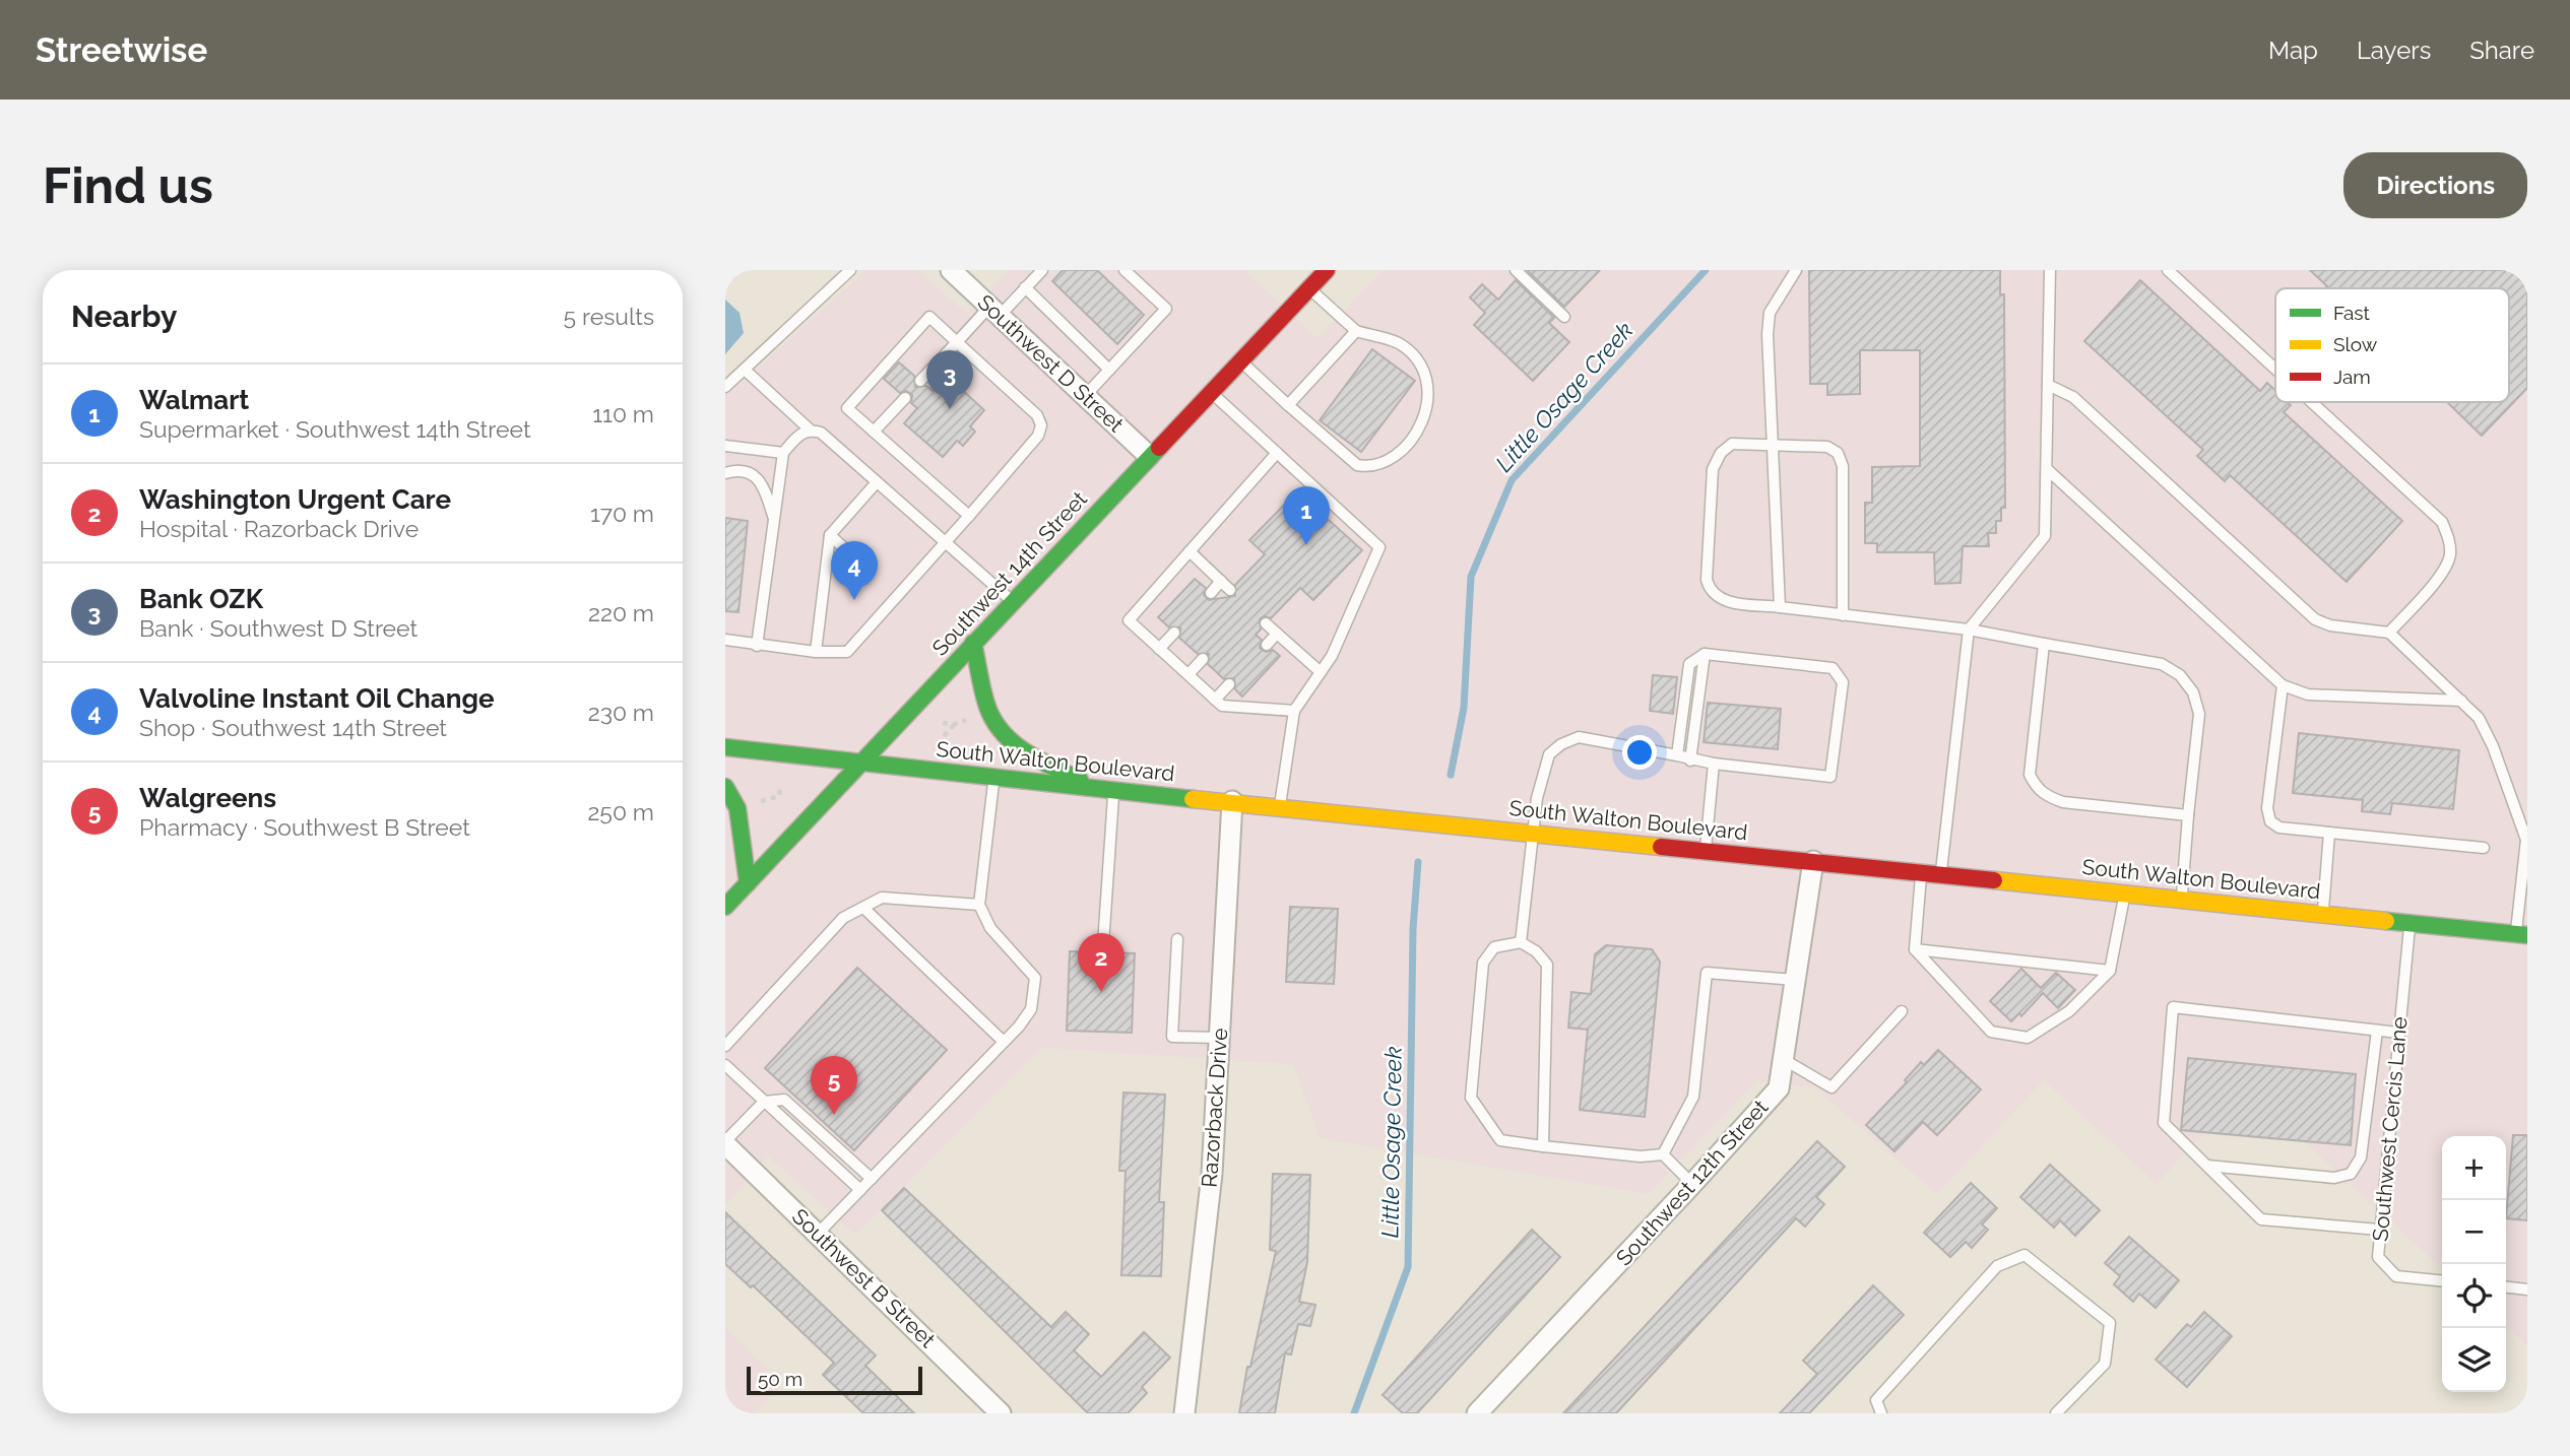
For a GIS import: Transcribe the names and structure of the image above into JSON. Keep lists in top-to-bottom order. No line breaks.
{"streets":{"main road":["Southwest 14th Street","South Walton Boulevard"],"street":["Southwest D Street","Razorback Drive","Southwest 12th Street","Southwest B Street"],"lane":["Southwest Cercis Lane"]},"crossings":[["Southwest D Street","Southwest 14th Street"],["Southwest 14th Street","South Walton Boulevard"],["South Walton Boulevard","Razorback Drive"],["South Walton Boulevard","Southwest Cercis Lane"],["South Walton Boulevard","Southwest 12th Street"]],"water":["Little Osage Creek"],"legend":["Fast","Slow","Jam"],"scale_bar":"50 m","page":{"header":"Streetwise","nav":["Map","Layers","Share"],"buttons":"Directions","title":"Find us","heading":["Nearby","5 results"],"pins":["3","1","4","2","5"],"list":[{"mark":"1","name":"Walmart","note":"Supermarket · Southwest 14th Street","value":"110 m"},{"mark":"2","name":"Washington Urgent Care","note":"Hospital · Razorback Drive","value":"170 m"},{"mark":"3","name":"Bank OZK","note":"Bank · Southwest D Street","value":"220 m"},{"mark":"4","name":"Valvoline Instant Oil Change","note":"Shop · Southwest 14th Street","value":"230 m"},{"mark":"5","name":"Walgreens","note":"Pharmacy · Southwest B Street","value":"250 m"}],"map_buttons":["+","−"],"scale":"50 m"}}
